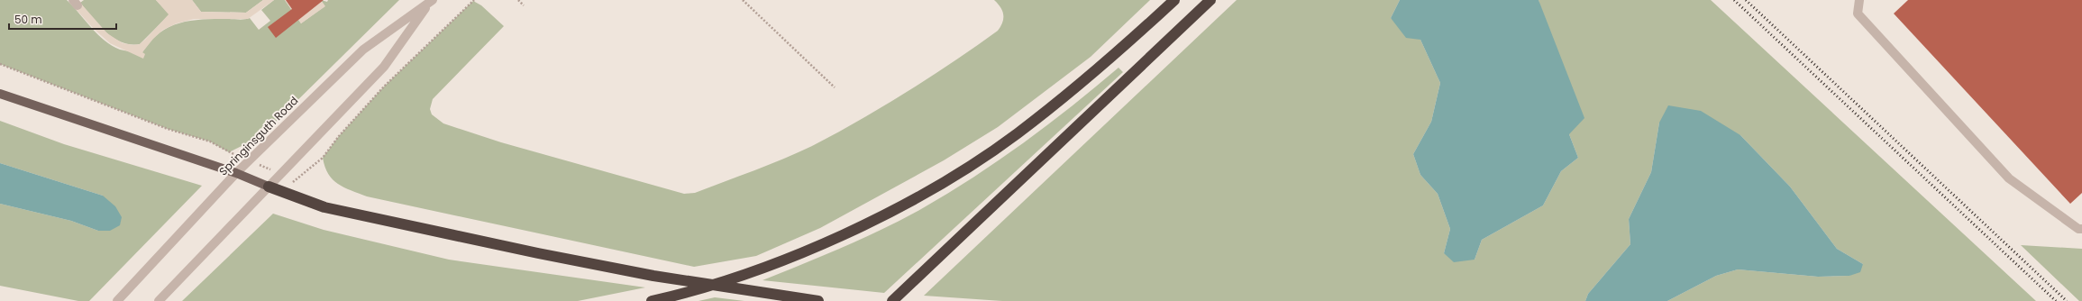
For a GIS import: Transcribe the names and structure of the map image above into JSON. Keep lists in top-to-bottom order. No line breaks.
{"streets":{"street":["Springinsguth Road"]},"scale_bar":"50 m"}
